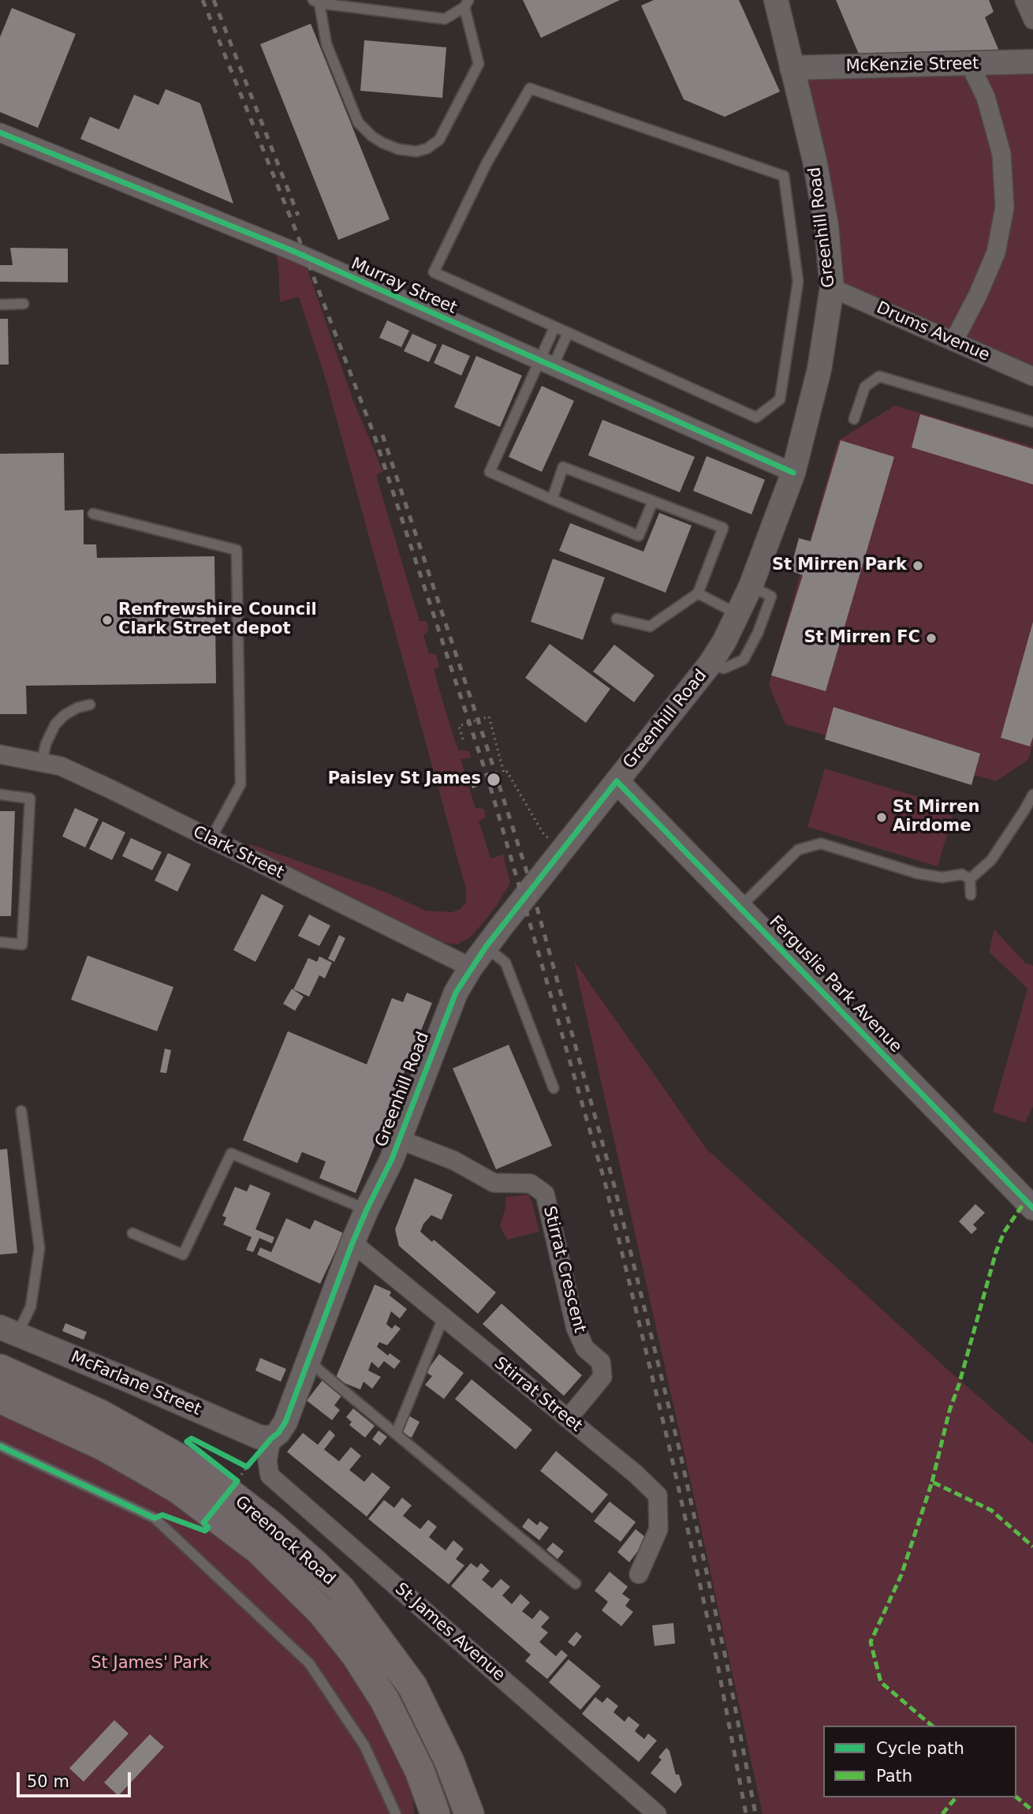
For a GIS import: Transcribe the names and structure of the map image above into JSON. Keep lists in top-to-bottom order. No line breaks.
{"streets":{"main road":["Greenock Road"],"street":["McKenzie Street","Greenhill Road","Murray Street","Drums Avenue","Clark Street","Ferguslie Park Avenue","Stirrat Crescent","McFarlane Street","Stirrat Street","St James Avenue"]},"crossings":[["McKenzie Street","Greenhill Road"],["Greenhill Road","Murray Street"],["Greenhill Road","Drums Avenue"],["Greenhill Road","Clark Street"],["Greenhill Road","Ferguslie Park Avenue"],["Greenhill Road","Stirrat Crescent"],["Greenhill Road","McFarlane Street"],["Greenhill Road","Stirrat Street"],["Greenhill Road","St James Avenue"],["Stirrat Crescent","Stirrat Street"],["McFarlane Street","St James Avenue"]],"parks":["St James' Park"],"places":["St Mirren Park","Renfrewshire Council Clark Street depot","St Mirren FC","Paisley St James","St Mirren Airdome"],"legend":["Cycle path","Path"],"scale_bar":"50 m"}
